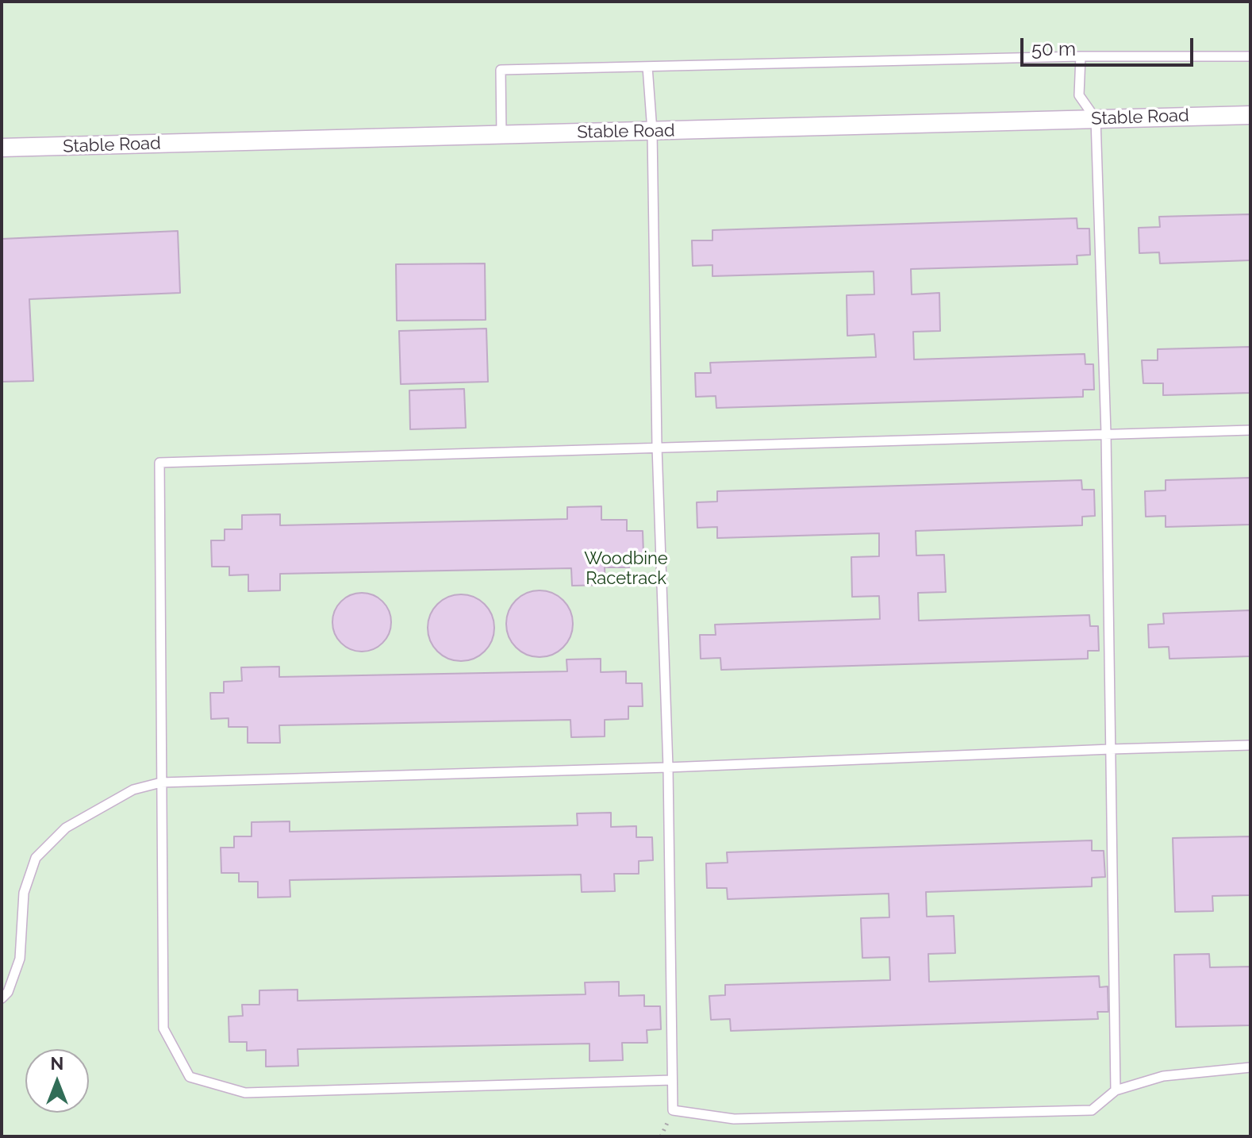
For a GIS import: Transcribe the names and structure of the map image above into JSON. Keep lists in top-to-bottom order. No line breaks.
{"streets":{"street":["Stable Road"]},"parks":["Woodbine Racetrack"],"scale_bar":"50 m","north":"top"}
